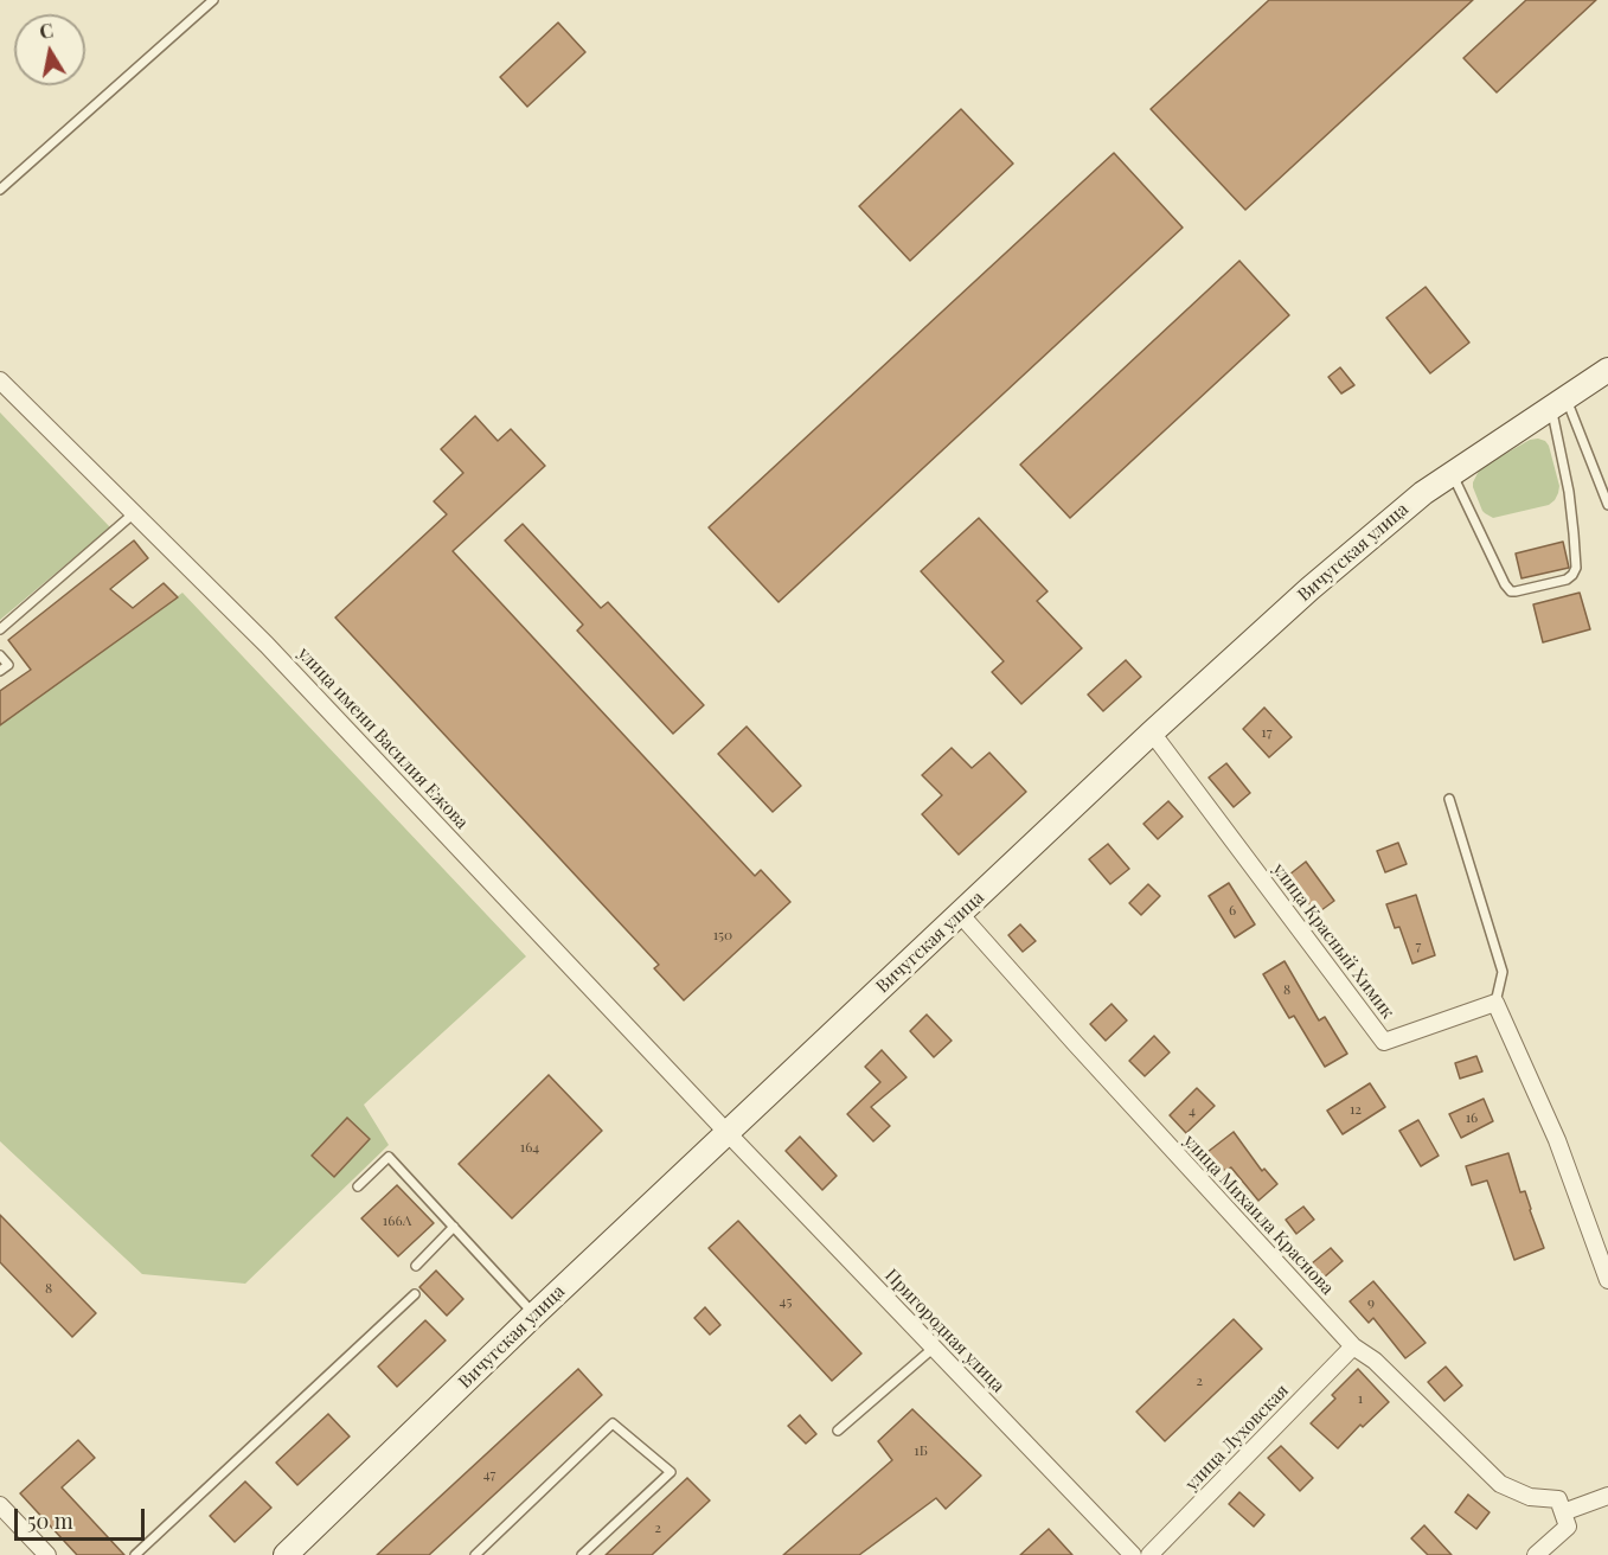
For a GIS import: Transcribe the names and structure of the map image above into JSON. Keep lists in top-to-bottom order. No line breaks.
{"streets":{"main road":["Вичугская улица"],"street":["улица имени Василия Ежова","улица Красный Химик","улица Михаила Краснова","Пригородная улица","улица Луховская"]},"crossings":[["Вичугская улица","улица имени Василия Ежова"],["Вичугская улица","улица Красный Химик"],["Вичугская улица","улица Михаила Краснова"],["Вичугская улица","Пригородная улица"],["улица имени Василия Ежова","Пригородная улица"],["улица Михаила Краснова","улица Луховская"]],"house_numbers":["17","6","150","7","8","12","4","16","164","166А","8","45","9","2","1","1Б","47","2"],"scale_bar":"50 m","north":"top"}
